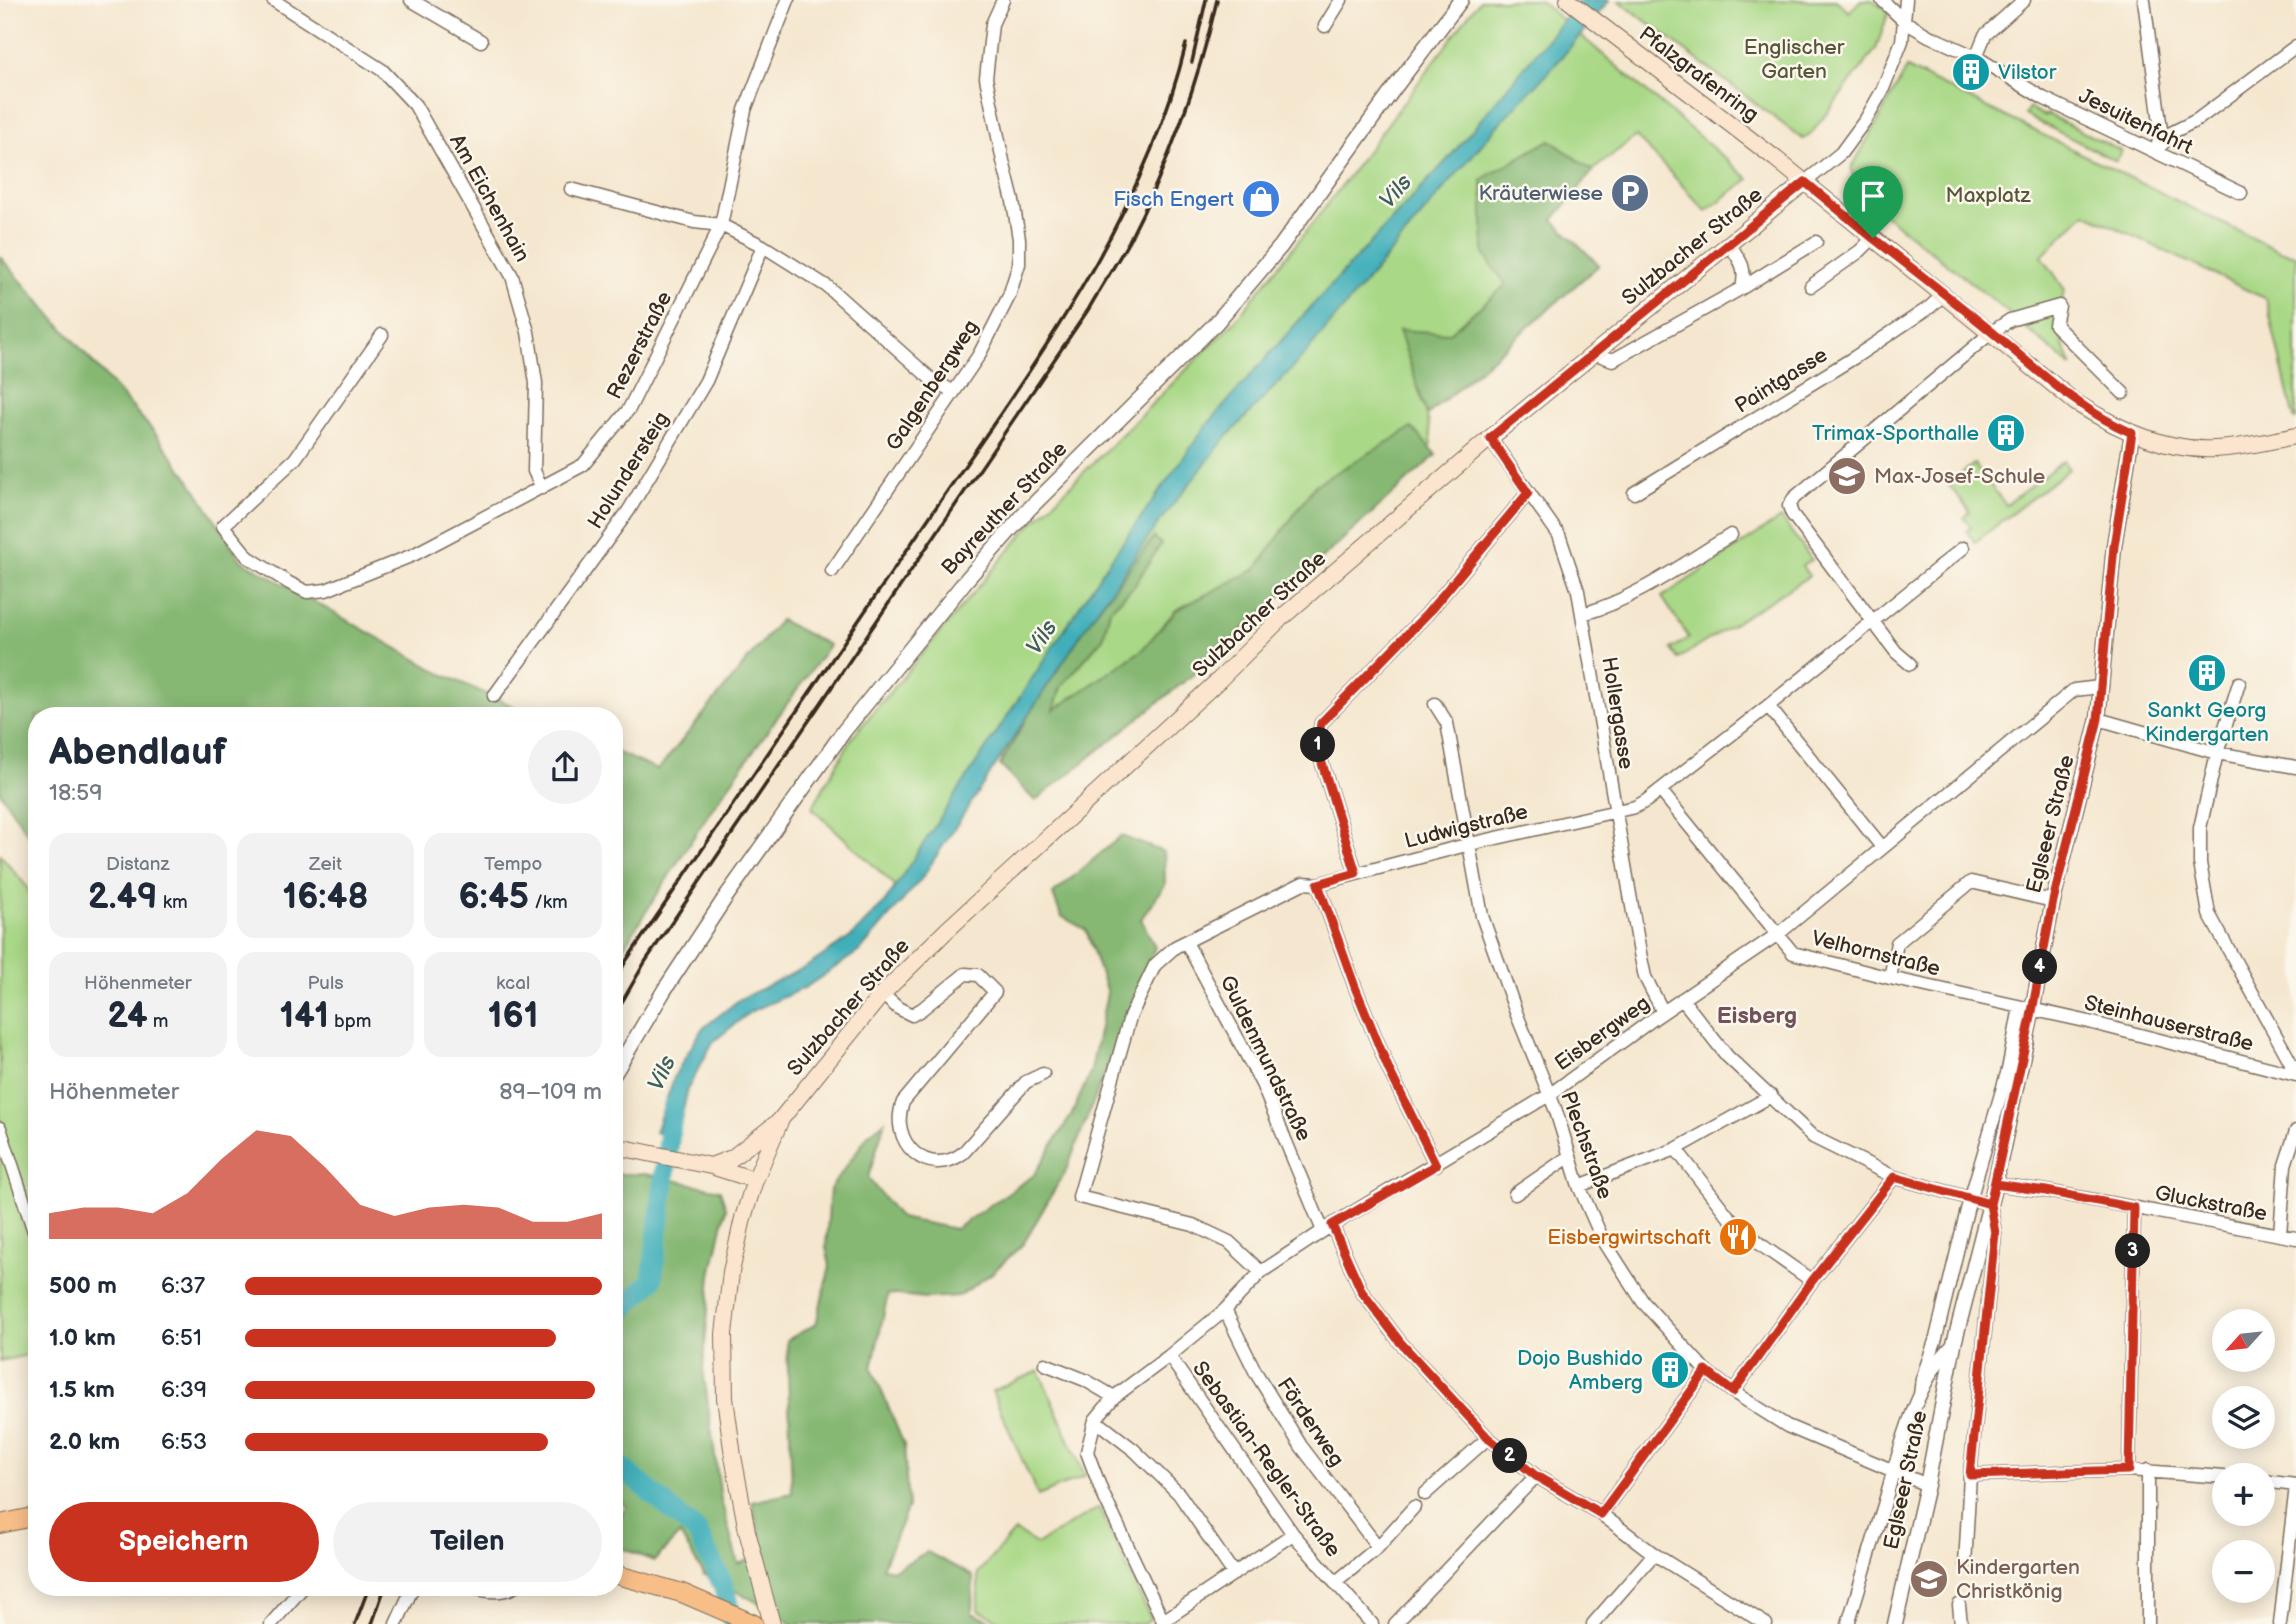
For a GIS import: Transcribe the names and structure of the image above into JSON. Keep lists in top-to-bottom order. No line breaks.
{"streets":{"main road":["Pfalzgrafenring","Sulzbacher Straße"],"street":["Jesuitenfahrt","Am Eichenhain","Rezerstraße","Paintgasse","Galgenbergweg","Holundersteig","Bayreuther Straße","Hollergasse","Eglseer Straße","Ludwigstraße","Velhornstraße","Steinhauserstraße","Eisbergweg","Guldenmundstraße","Plechstraße","Gluckstraße","Förderweg","Sebastian-Regler-Straße"]},"crossings":[["Pfalzgrafenring","Sulzbacher Straße"],["Pfalzgrafenring","Paintgasse"],["Pfalzgrafenring","Eglseer Straße"],["Am Eichenhain","Rezerstraße"],["Sulzbacher Straße","Hollergasse"],["Hollergasse","Ludwigstraße"],["Hollergasse","Eisbergweg"],["Eglseer Straße","Velhornstraße"],["Eglseer Straße","Steinhauserstraße"],["Eglseer Straße","Eisbergweg"],["Eglseer Straße","Plechstraße"],["Eglseer Straße","Gluckstraße"],["Ludwigstraße","Velhornstraße"],["Ludwigstraße","Eisbergweg"],["Ludwigstraße","Guldenmundstraße"],["Ludwigstraße","Plechstraße"],["Velhornstraße","Steinhauserstraße"],["Velhornstraße","Eisbergweg"],["Eisbergweg","Guldenmundstraße"],["Eisbergweg","Plechstraße"],["Eisbergweg","Förderweg"],["Eisbergweg","Sebastian-Regler-Straße"],["Förderweg","Sebastian-Regler-Straße"]],"districts":["Eisberg"],"water":["Vils"],"parks":["Englischer Garten","Maxplatz"],"places":{"building":["Vilstor","Trimax-Sporthalle","Sankt Georg Kindergarten","Dojo Bushido Amberg"],"parking":["Kräuterwiese"],"shop":["Fisch Engert"],"school or university":["Max-Josef-Schule","Kindergarten Christkönig"],"restaurant":["Eisbergwirtschaft"]},"north":"bottom left","page":{"heading":["Abendlauf","18:59"],"pins":["1","4","3","2"],"stats":[["Distanz","2.49 km"],["Zeit","16:48"],["Tempo","6:45 /km"],["Höhenmeter","24 m"],["Puls","141 bpm"],["kcal","161"]],"chart":["Höhenmeter","89–109 m"],"list":[{"name":"500 m","note":"6:37"},{"name":"1.0 km","note":"6:51"},{"name":"1.5 km","note":"6:39"},{"name":"2.0 km","note":"6:53"}],"map_buttons":["+","−"],"buttons":["Speichern","Teilen"]}}
